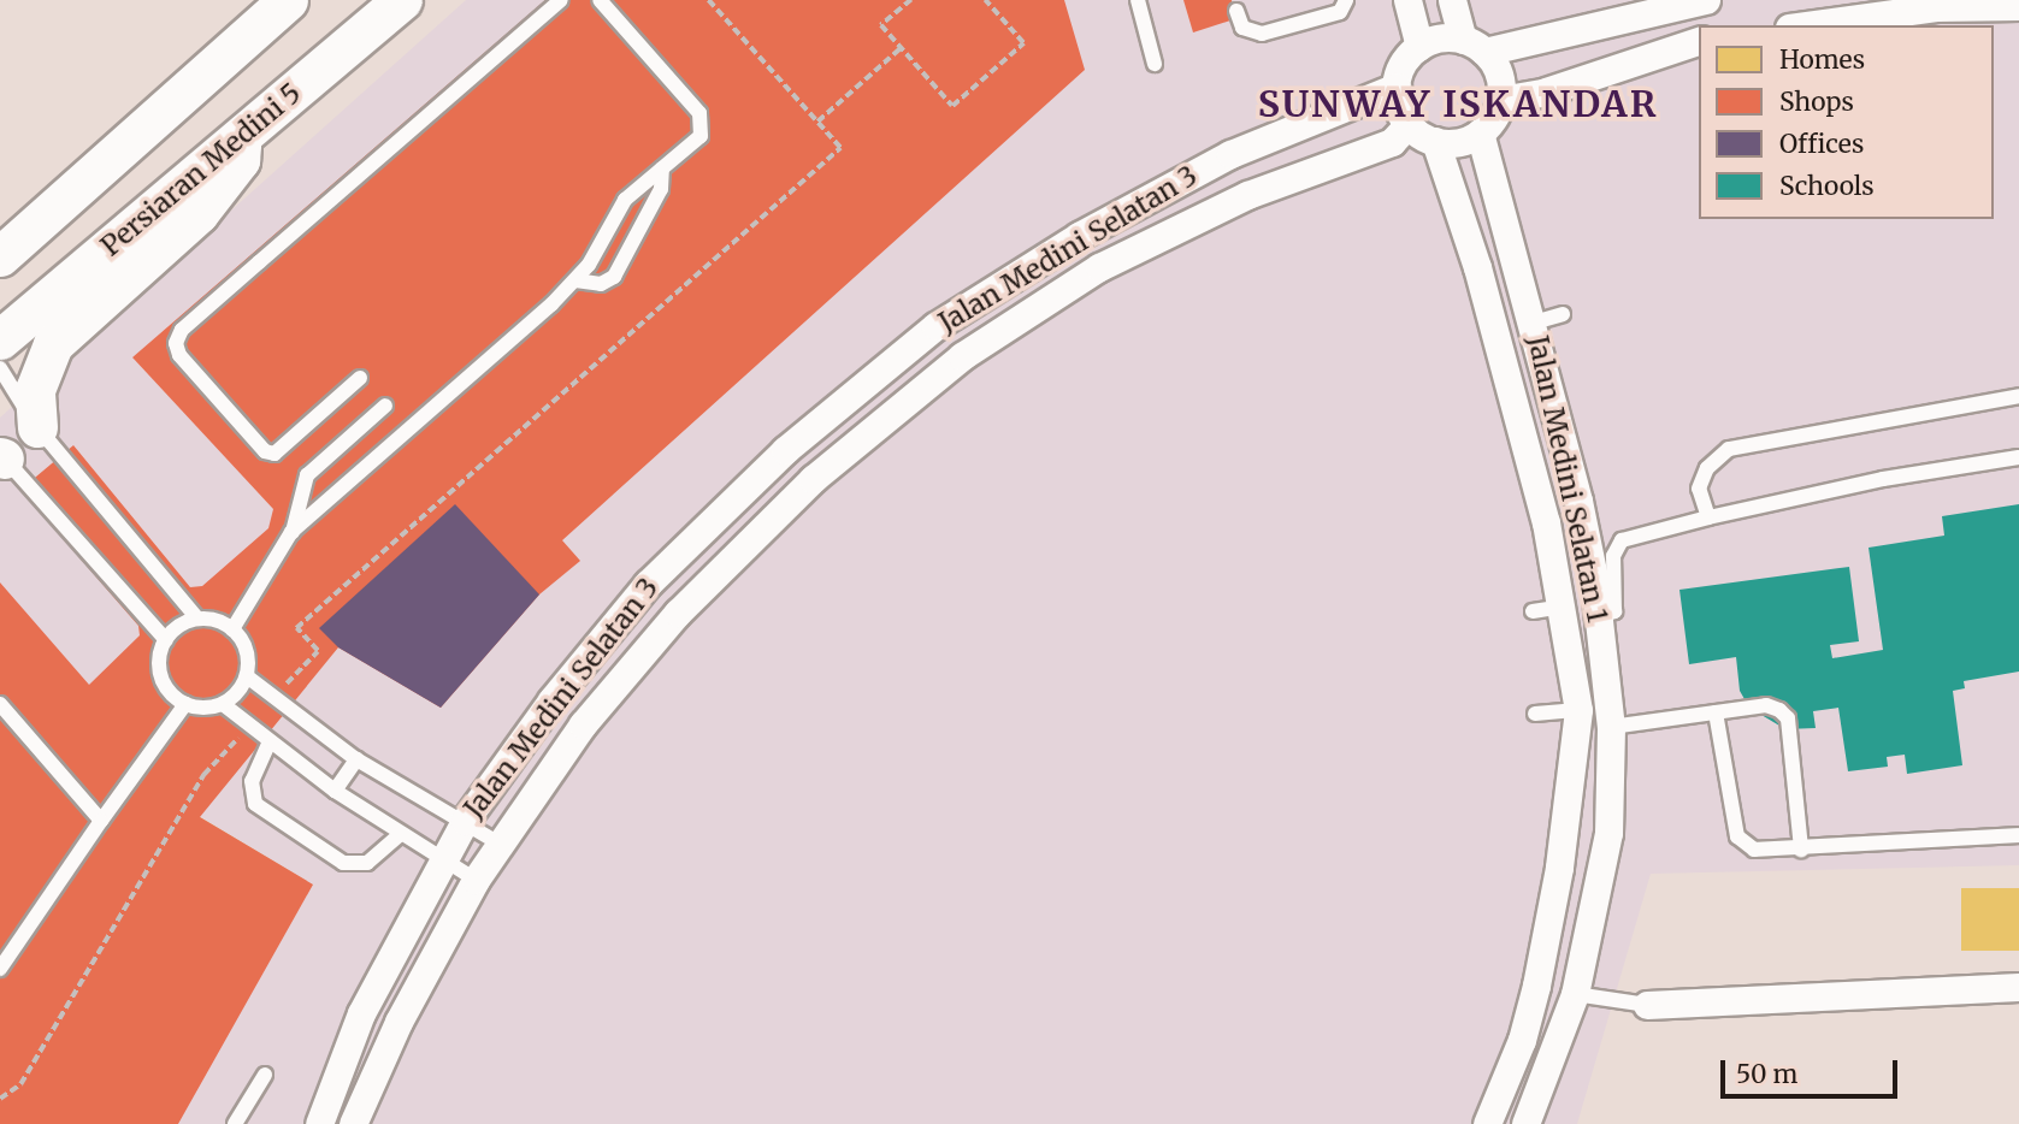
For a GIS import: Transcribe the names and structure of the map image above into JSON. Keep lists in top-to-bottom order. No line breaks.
{"streets":{"street":["Persiaran Medini 5","Jalan Medini Selatan 3","Jalan Medini Selatan 1"]},"crossings":[["Jalan Medini Selatan 3","Jalan Medini Selatan 1"]],"districts":["SUNWAY ISKANDAR"],"legend":["Homes","Shops","Offices","Schools"],"scale_bar":"50 m"}
